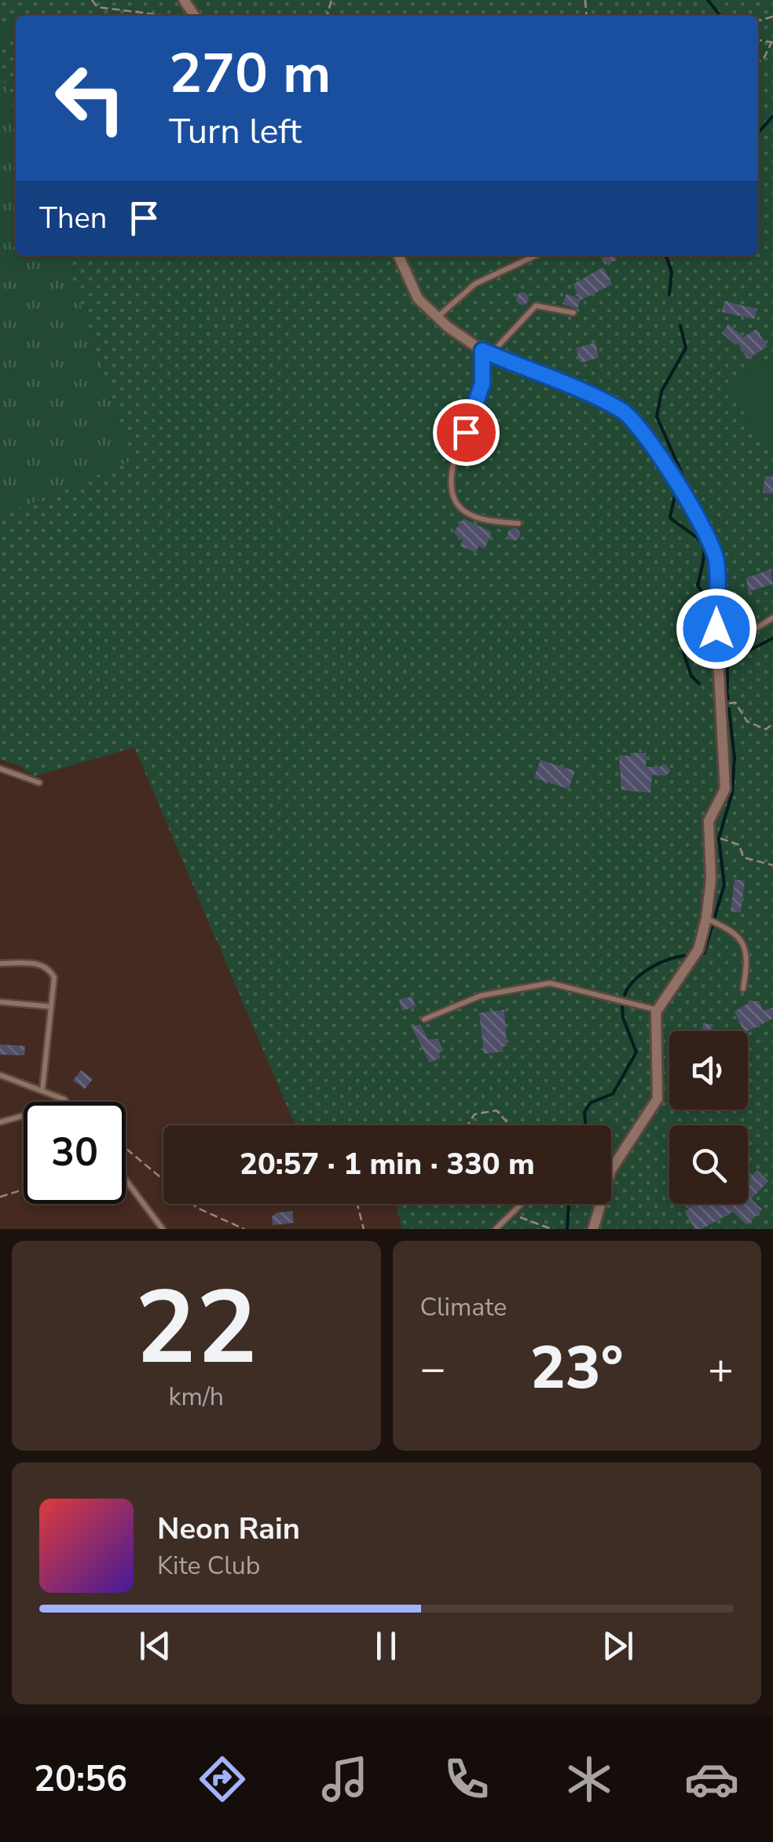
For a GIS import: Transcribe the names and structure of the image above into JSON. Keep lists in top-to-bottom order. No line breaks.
{"page":{"turn":["270 m","Turn left"],"then":"Then","limit":"30","trip":"20:57 · 1 min · 330 m","tile":[["22","km/h"],"Climate"],"heat":["−","23°","+"],"song":["Neon Rain","Kite Club"],"tabs":"20:56"}}
